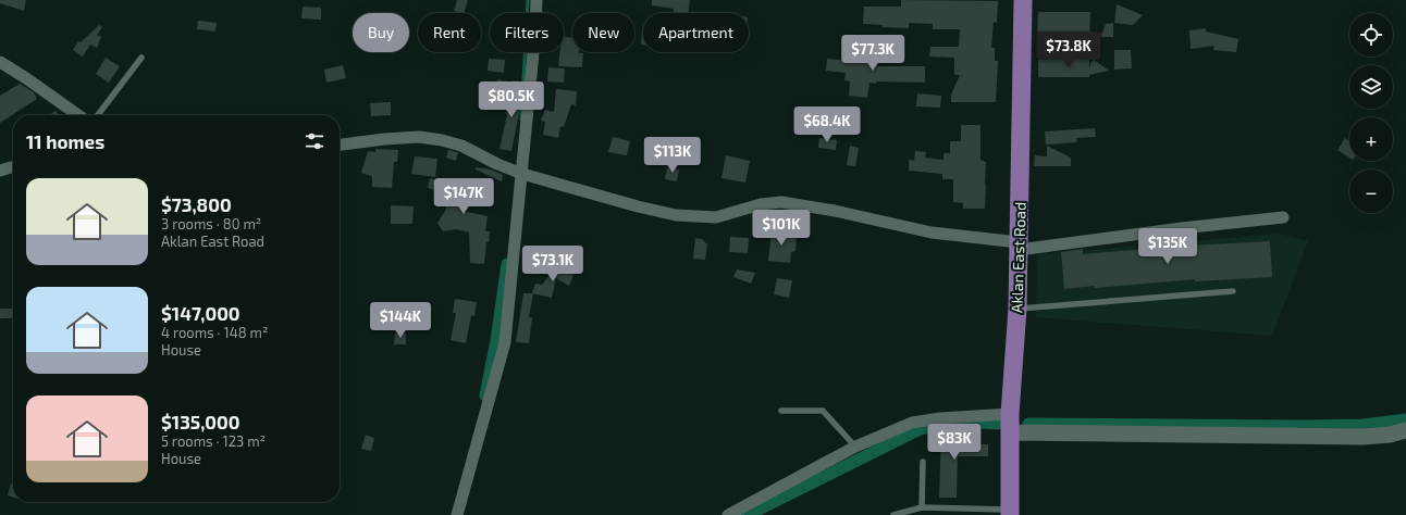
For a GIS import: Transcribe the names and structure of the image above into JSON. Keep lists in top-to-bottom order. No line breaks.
{"streets":{"main road":["Aklan East Road"]},"page":{"map_buttons":["+","−"],"chip":["Buy","Rent","Filters","New","Apartment"],"price":["$73.8K","$77.3K","$80.5K","$68.4K","$113K","$147K","$101K","$135K","$73.1K","$144K","$83K"],"heading":"11 homes","list":[{"name":"$73,800","note":"3 rooms · 80 m² · Aklan East Road"},{"name":"$147,000","note":"4 rooms · 148 m² · House"},{"name":"$135,000","note":"5 rooms · 123 m² · House"}]}}
